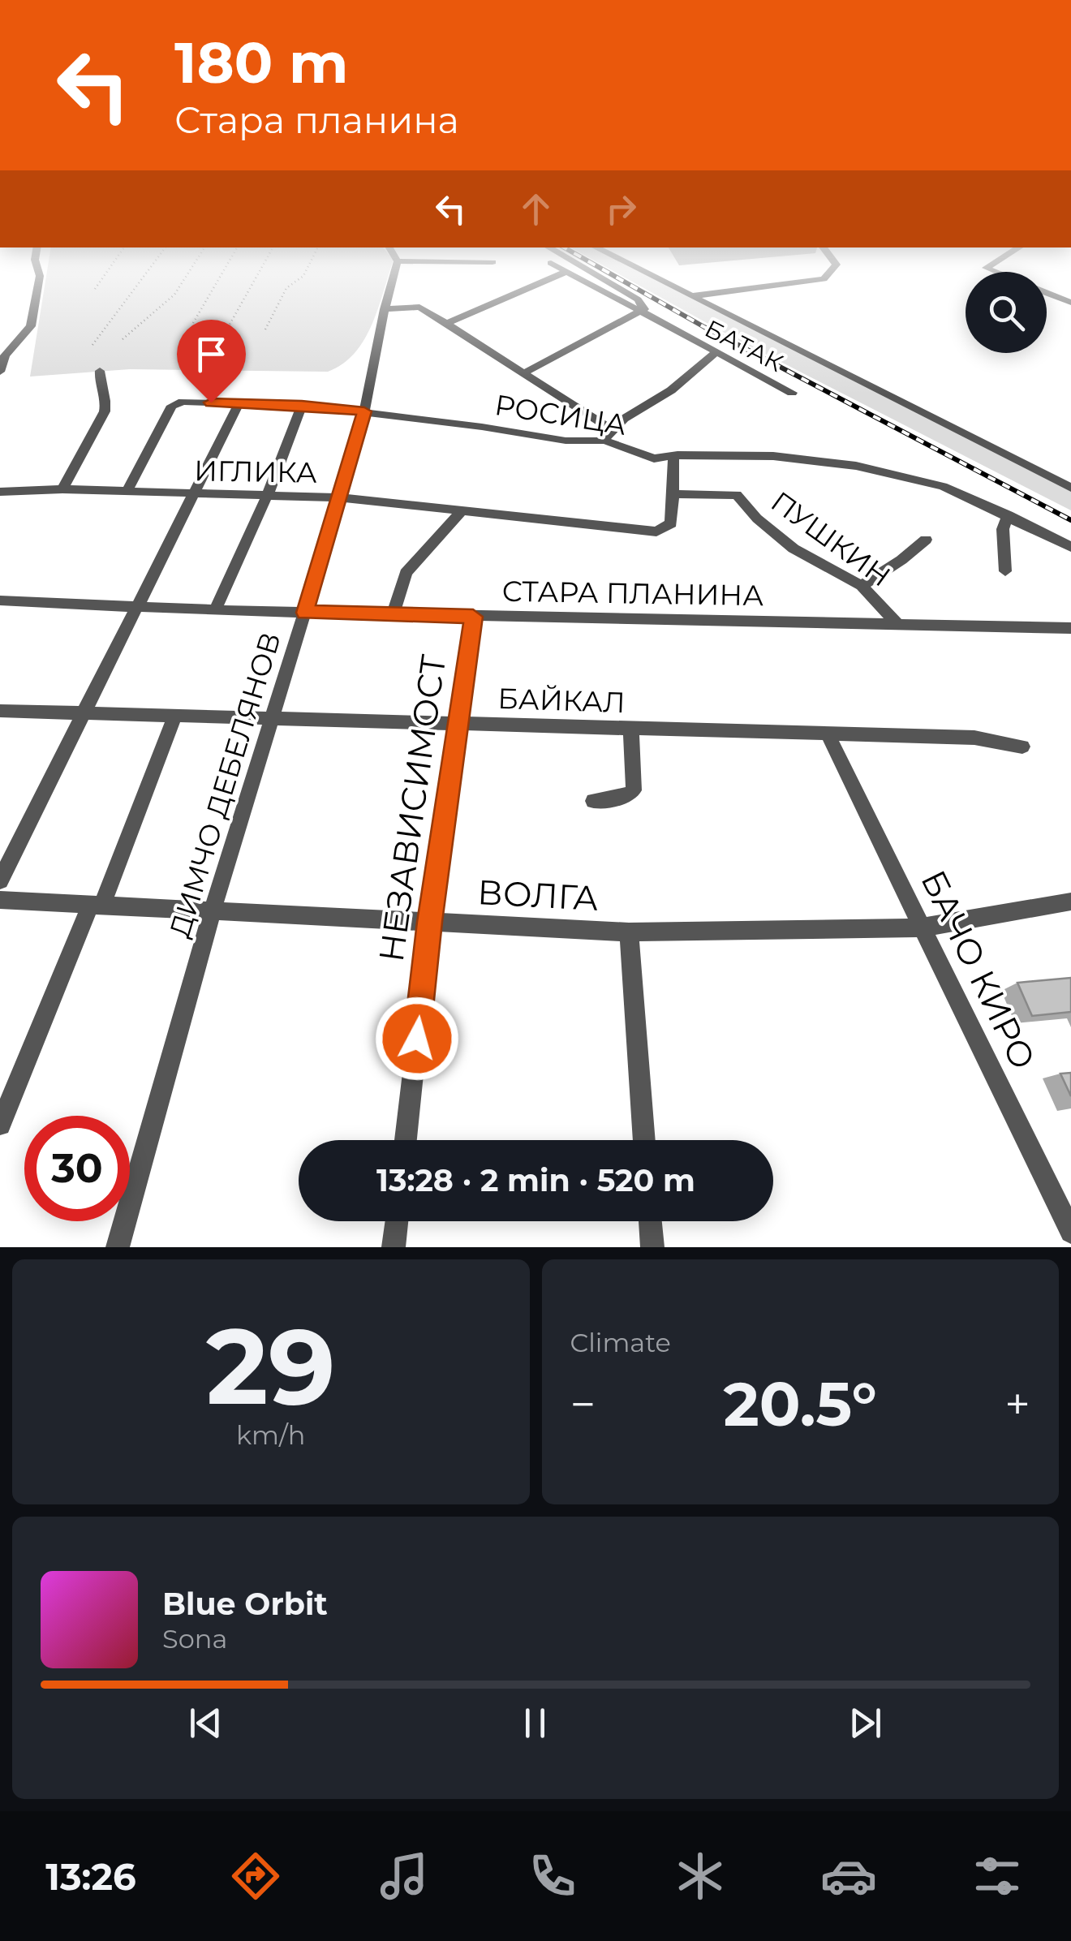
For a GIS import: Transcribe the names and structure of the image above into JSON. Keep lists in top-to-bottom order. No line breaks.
{"streets":{"street":["БАТАК","РОСИЦА","ИГЛИКА","ПУШКИН","СТАРА ПЛАНИНА","БАЙКАЛ","ДИМЧО ДЕБЕЛЯНОВ","НЕЗАВИСИМОСТ","ВОЛГА","БАЧО КИРО"]},"crossings":[["РОСИЦА","ИГЛИКА"],["РОСИЦА","ДИМЧО ДЕБЕЛЯНОВ"],["ИГЛИКА","ПУШКИН"],["ИГЛИКА","ДИМЧО ДЕБЕЛЯНОВ"],["ПУШКИН","СТАРА ПЛАНИНА"],["СТАРА ПЛАНИНА","ДИМЧО ДЕБЕЛЯНОВ"],["СТАРА ПЛАНИНА","НЕЗАВИСИМОСТ"],["БАЙКАЛ","ДИМЧО ДЕБЕЛЯНОВ"],["БАЙКАЛ","НЕЗАВИСИМОСТ"],["БАЙКАЛ","БАЧО КИРО"],["ДИМЧО ДЕБЕЛЯНОВ","ВОЛГА"],["НЕЗАВИСИМОСТ","ВОЛГА"],["ВОЛГА","БАЧО КИРО"]],"page":{"turn":["180 m","Стара планина"],"limit":"30","trip":"13:28 · 2 min · 520 m","tile":[["29","km/h"],"Climate"],"heat":["−","20.5°","+"],"song":["Blue Orbit","Sona"],"tabs":"13:26"}}
